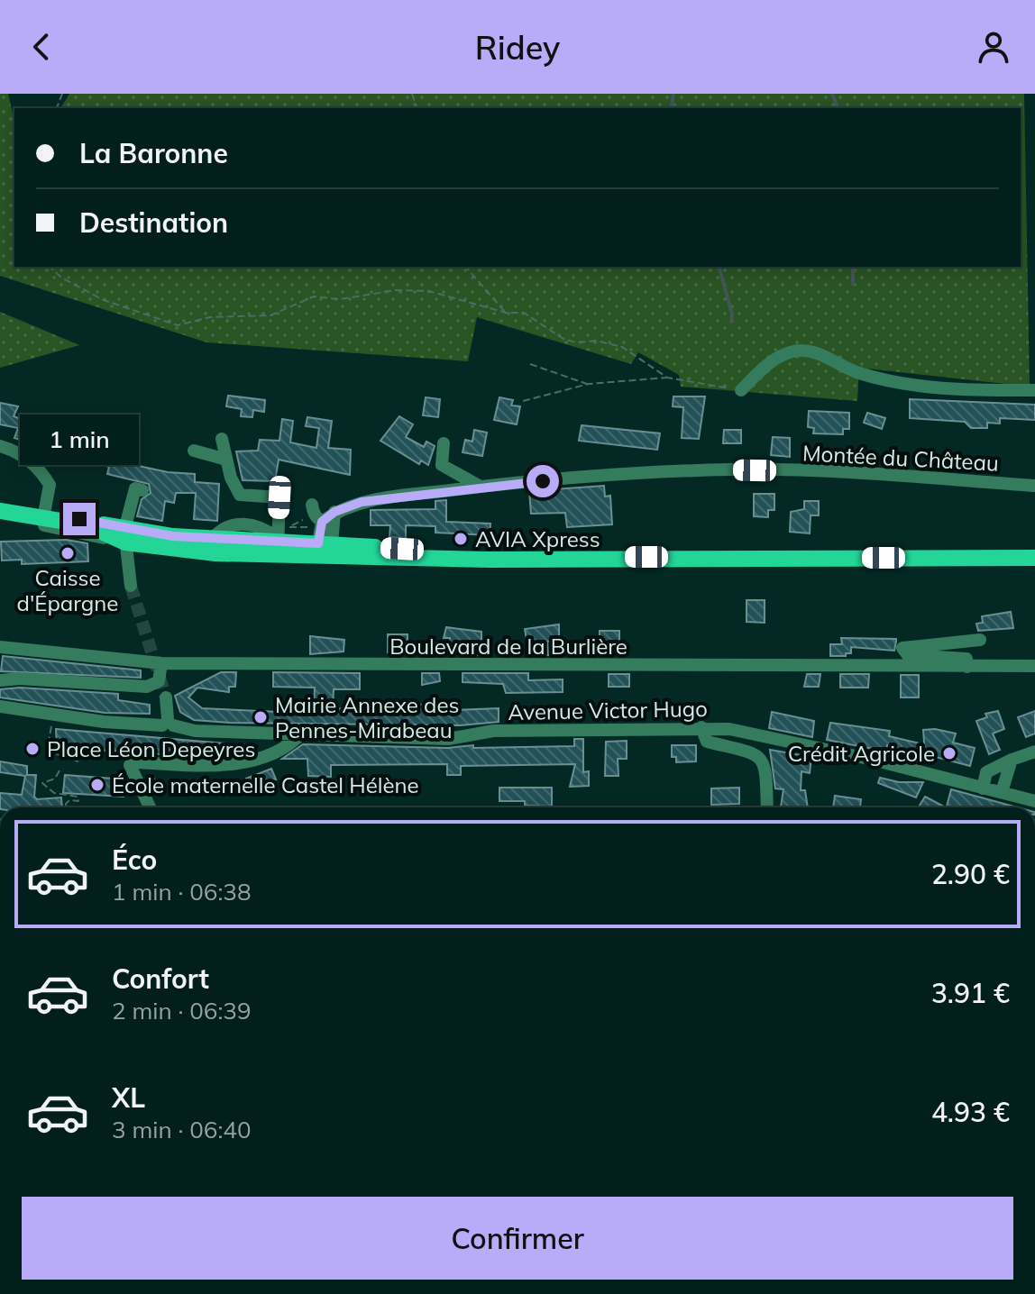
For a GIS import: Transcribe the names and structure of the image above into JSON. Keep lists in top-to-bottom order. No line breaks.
{"streets":{"street":["Montée du Château","Boulevard de la Burlière","Avenue Victor Hugo"]},"places":["AVIA Xpress","Caisse d'Épargne","Mairie Annexe des Pennes-Mirabeau","Place Léon Depeyres","Crédit Agricole","École maternelle Castel Hélène"],"page":{"header":"Ridey","banner":["La Baronne","Destination"],"bubble":"1 min","list":[{"name":"Éco","note":"1 min · 06:38","value":"2.90 €"},{"name":"Confort","note":"2 min · 06:39","value":"3.91 €"},{"name":"XL","note":"3 min · 06:40","value":"4.93 €"}],"buttons":"Confirmer"}}
